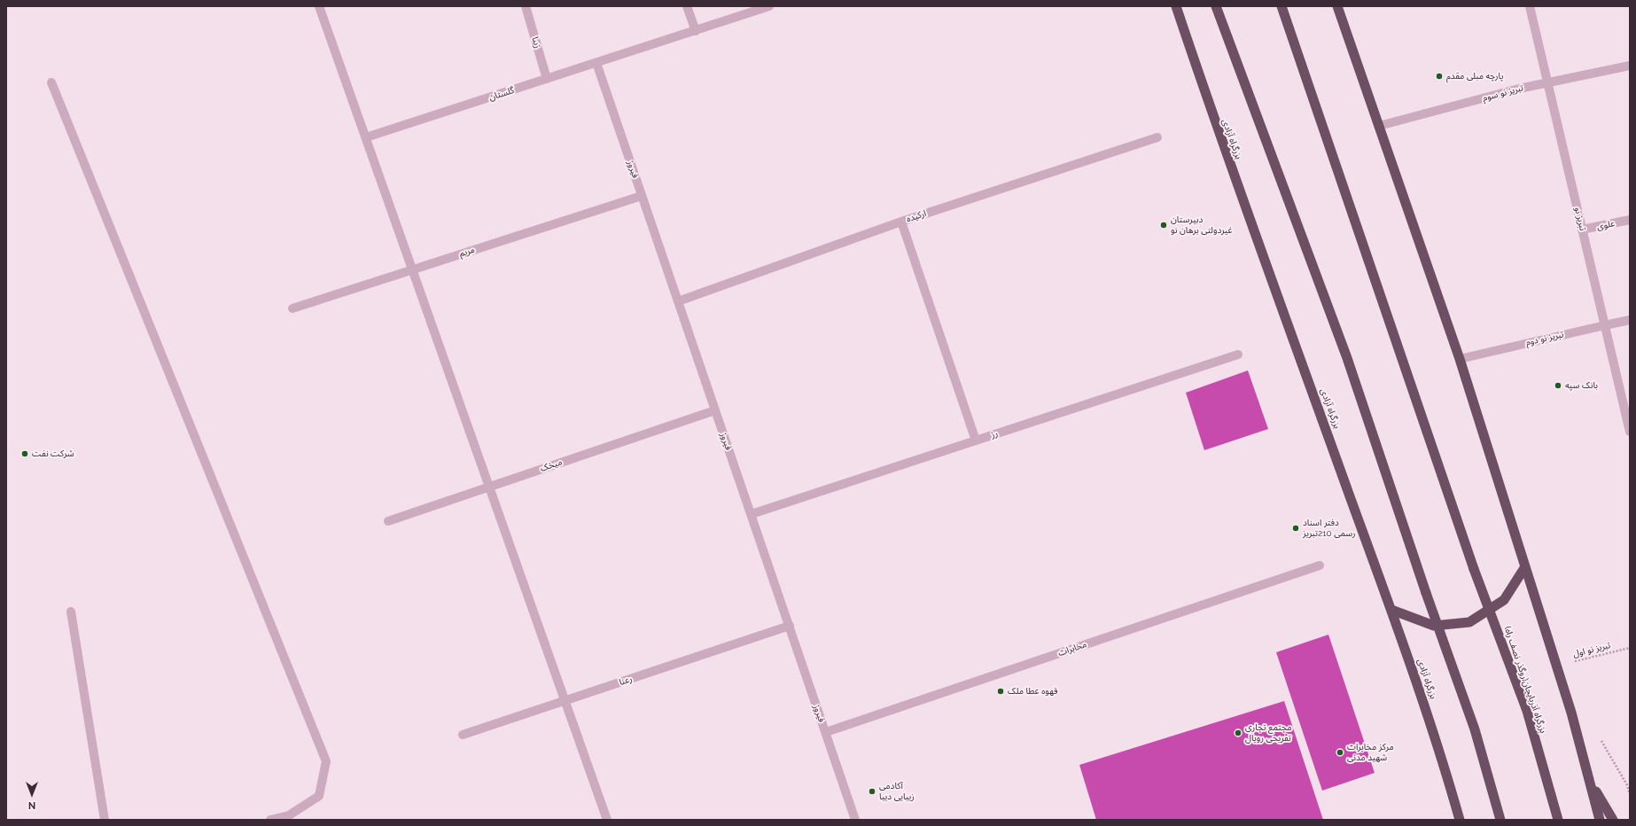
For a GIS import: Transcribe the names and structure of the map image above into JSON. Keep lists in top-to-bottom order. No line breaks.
{"streets":{"highway":["بزرگراه آزادی","بزرگراه آذربایجان(روگذر نصف راه)"],"street":["زیبا","تبریز نو سوم","گلستان","فیروز","ارکیده","تبریز نو","علوی","مریم","تبریز نو دوم","رز","میخک","مخابرات","رعنا"],"path":["تبریز نو اول"]},"crossings":[["زیبا","گلستان"],["تبریز نو سوم","تبریز نو"],["گلستان","فیروز"],["فیروز","ارکیده"],["فیروز","مریم"],["فیروز","رز"],["فیروز","میخک"],["فیروز","مخابرات"],["فیروز","رعنا"],["تبریز نو","علوی"],["تبریز نو","تبریز نو دوم"]],"places":["پارچه مبلی مقدم","دبیرستان غیردولتی برهان نو","بانک سپه","شرکت نفت","دفتر اسناد رسمی 210تبریز","قهوه عطا ملک","مجتمع تجاری تفریحی رویال","مرکز مخابرات شهید مدنی","آکادمی زیبایی دیبا"],"north":"bottom"}
